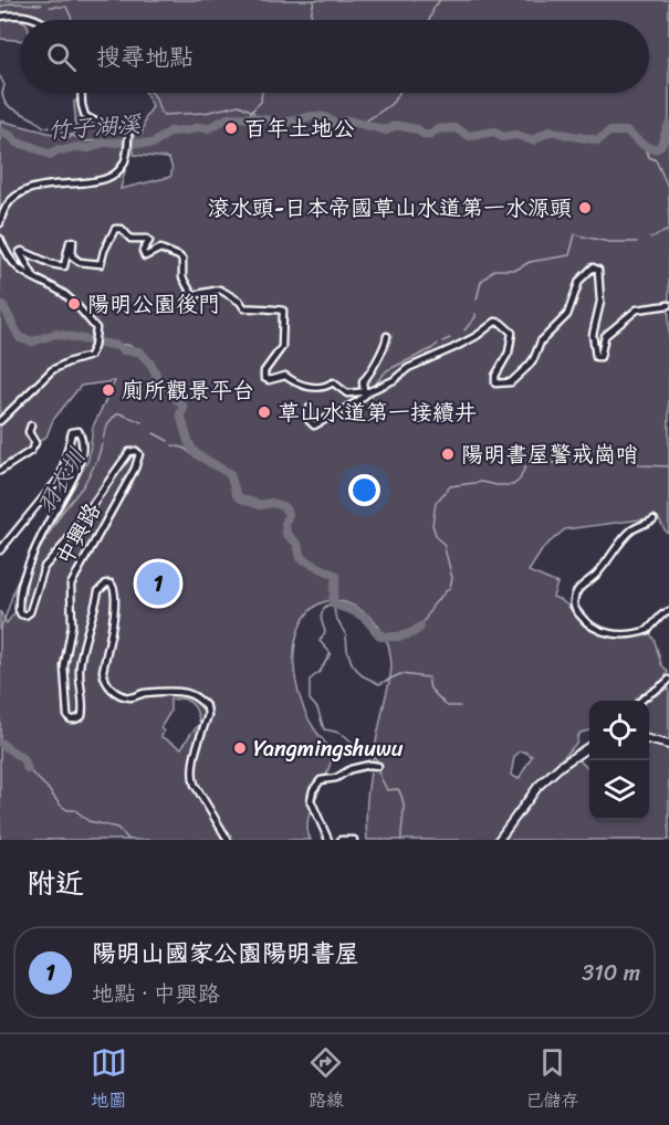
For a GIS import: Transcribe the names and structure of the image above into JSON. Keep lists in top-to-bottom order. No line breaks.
{"streets":{"street":["中興路"]},"water":["竹子湖溪","羽衣圳"],"places":["百年土地公","滾水頭-日本帝國草山水道第一水源頭","陽明公園後門","廁所觀景平台","草山水道第一接續井","陽明書屋警戒崗哨","Yangmingshuwu"],"page":{"search":"搜尋地點","pins":"1","heading":"附近","list":[{"mark":"1","name":"陽明山國家公園陽明書屋","note":"地點 · 中興路","value":"310 m"}],"nav":["地圖","路線","已儲存"]}}
